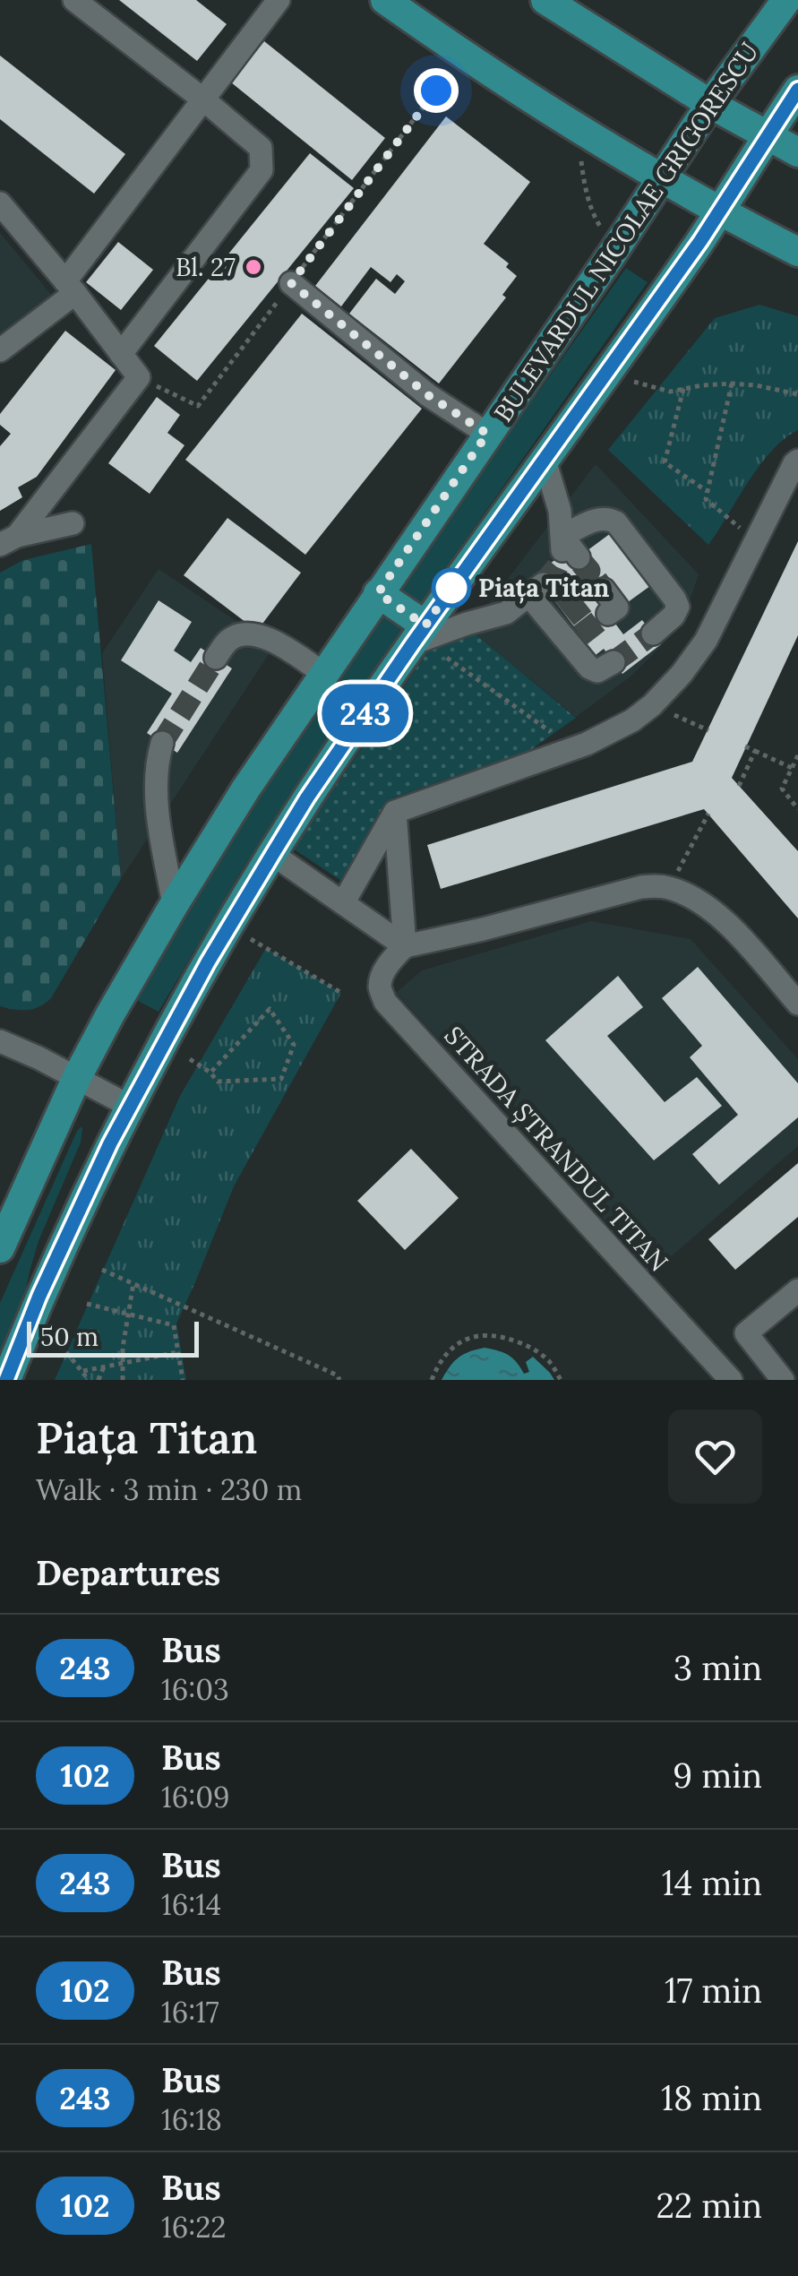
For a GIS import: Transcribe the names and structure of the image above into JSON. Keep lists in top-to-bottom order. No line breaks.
{"streets":{"main road":["BULEVARDUL NICOLAE GRIGORESCU"],"street":["STRADA ȘTRANDUL TITAN"]},"places":["Bl. 27","Piața Titan"],"lines":["bus line 243"],"scale_bar":"50 m","page":{"on_map":"243","scale":"50 m","heading":[["Piața Titan","Walk · 3 min · 230 m"],"Departures"],"list":[{"mark":"243","name":"Bus","note":"16:03","value":"3 min"},{"mark":"102","name":"Bus","note":"16:09","value":"9 min"},{"mark":"243","name":"Bus","note":"16:14","value":"14 min"},{"mark":"102","name":"Bus","note":"16:17","value":"17 min"},{"mark":"243","name":"Bus","note":"16:18","value":"18 min"},{"mark":"102","name":"Bus","note":"16:22","value":"22 min"}]}}
